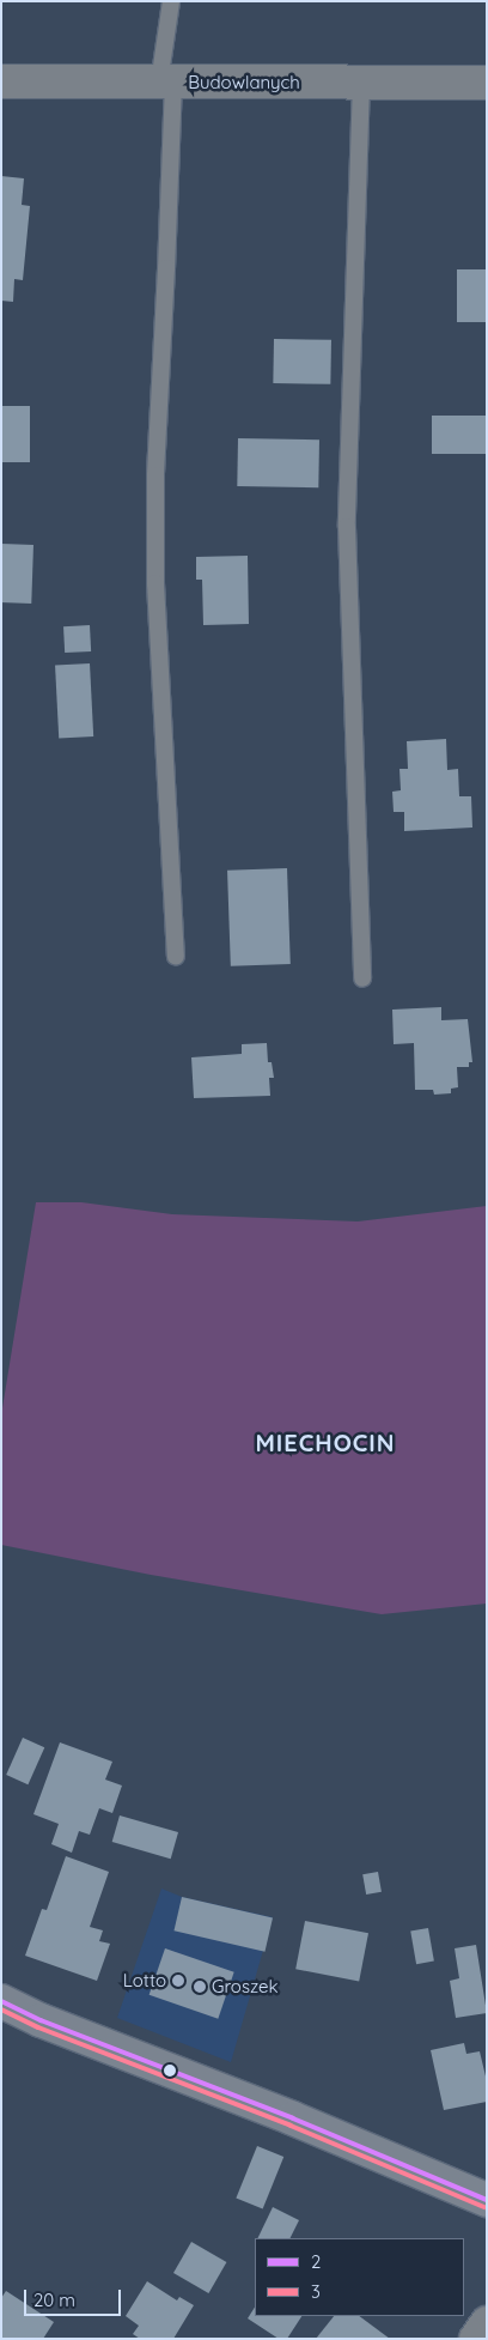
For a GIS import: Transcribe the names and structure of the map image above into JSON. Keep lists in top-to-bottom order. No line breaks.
{"streets":{"street":["Budowlanych"]},"districts":["MIECHOCIN"],"places":["Lotto","Groszek"],"lines":["transit line 2","transit line 3"],"legend":["2","3"],"scale_bar":"20 m"}
